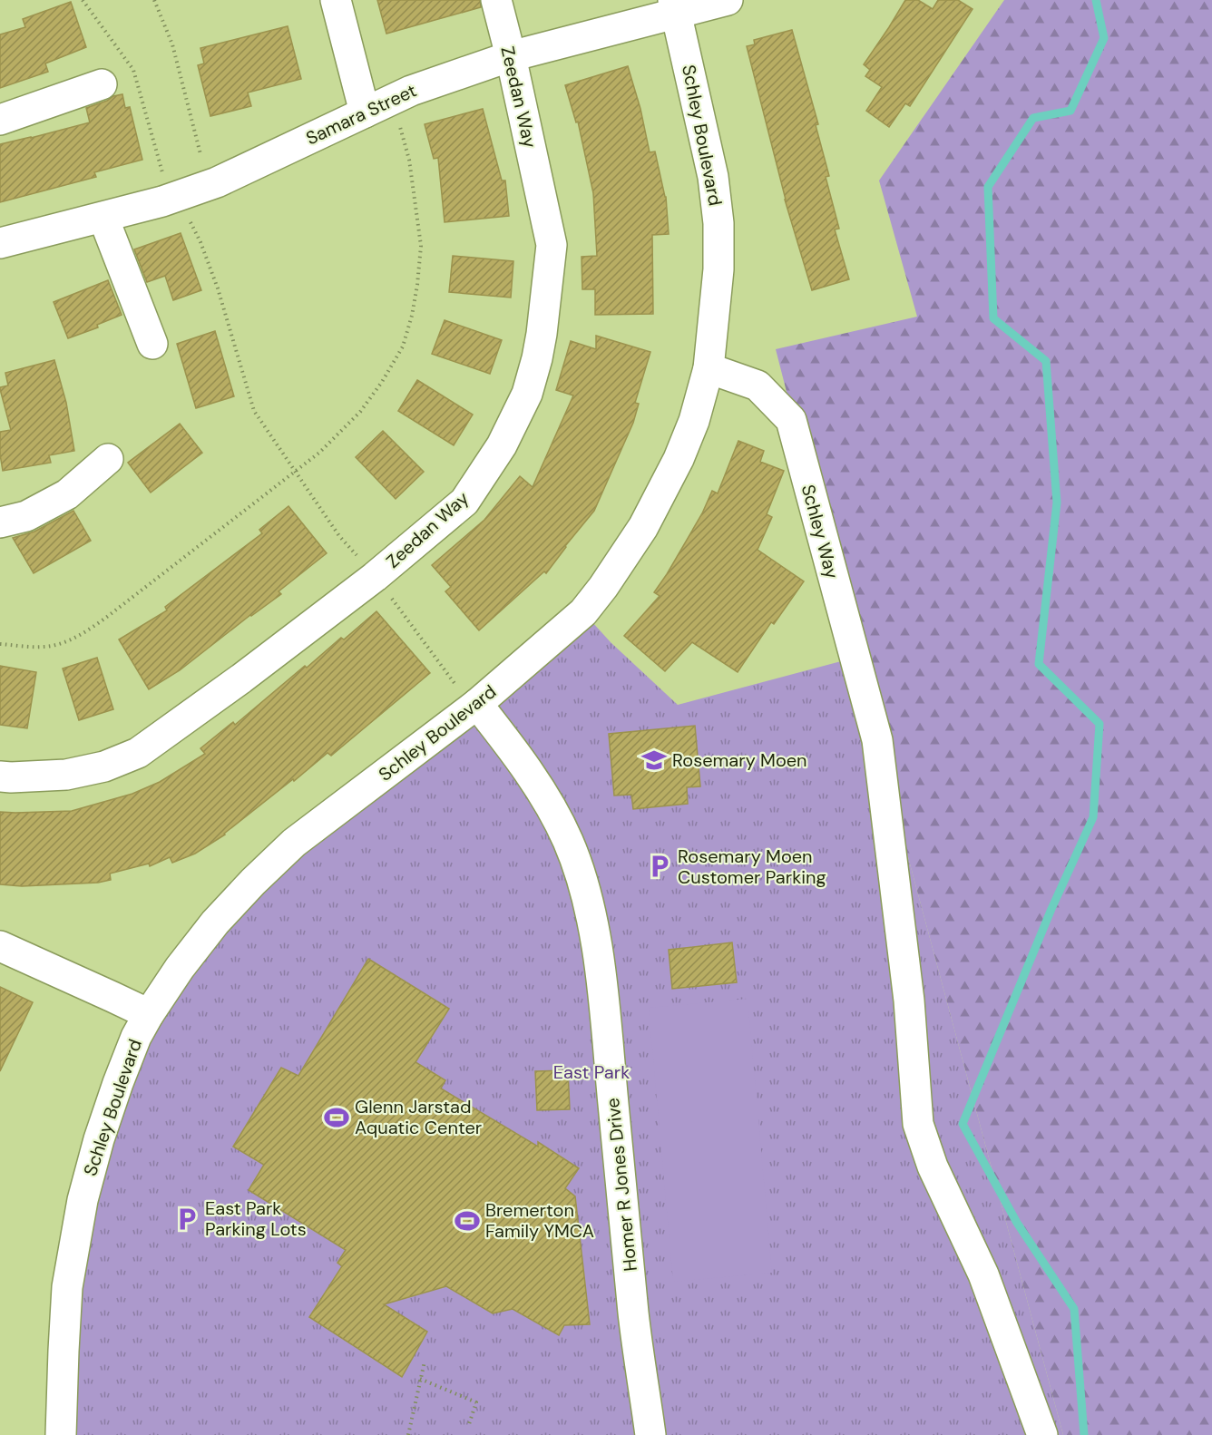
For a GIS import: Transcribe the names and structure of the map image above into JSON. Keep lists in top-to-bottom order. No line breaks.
{"streets":{"street":["Zeedan Way","Samara Street","Schley Boulevard","Schley Way","Homer R Jones Drive"]},"crossings":[["Zeedan Way","Samara Street"],["Samara Street","Schley Boulevard"],["Schley Boulevard","Schley Way"],["Schley Boulevard","Homer R Jones Drive"]],"parks":["East Park"],"places":{"school or university":["Rosemary Moen"],"parking":["Rosemary Moen Customer Parking","East Park Parking Lots"],"sports":["Glenn Jarstad Aquatic Center","Bremerton Family YMCA"]}}
